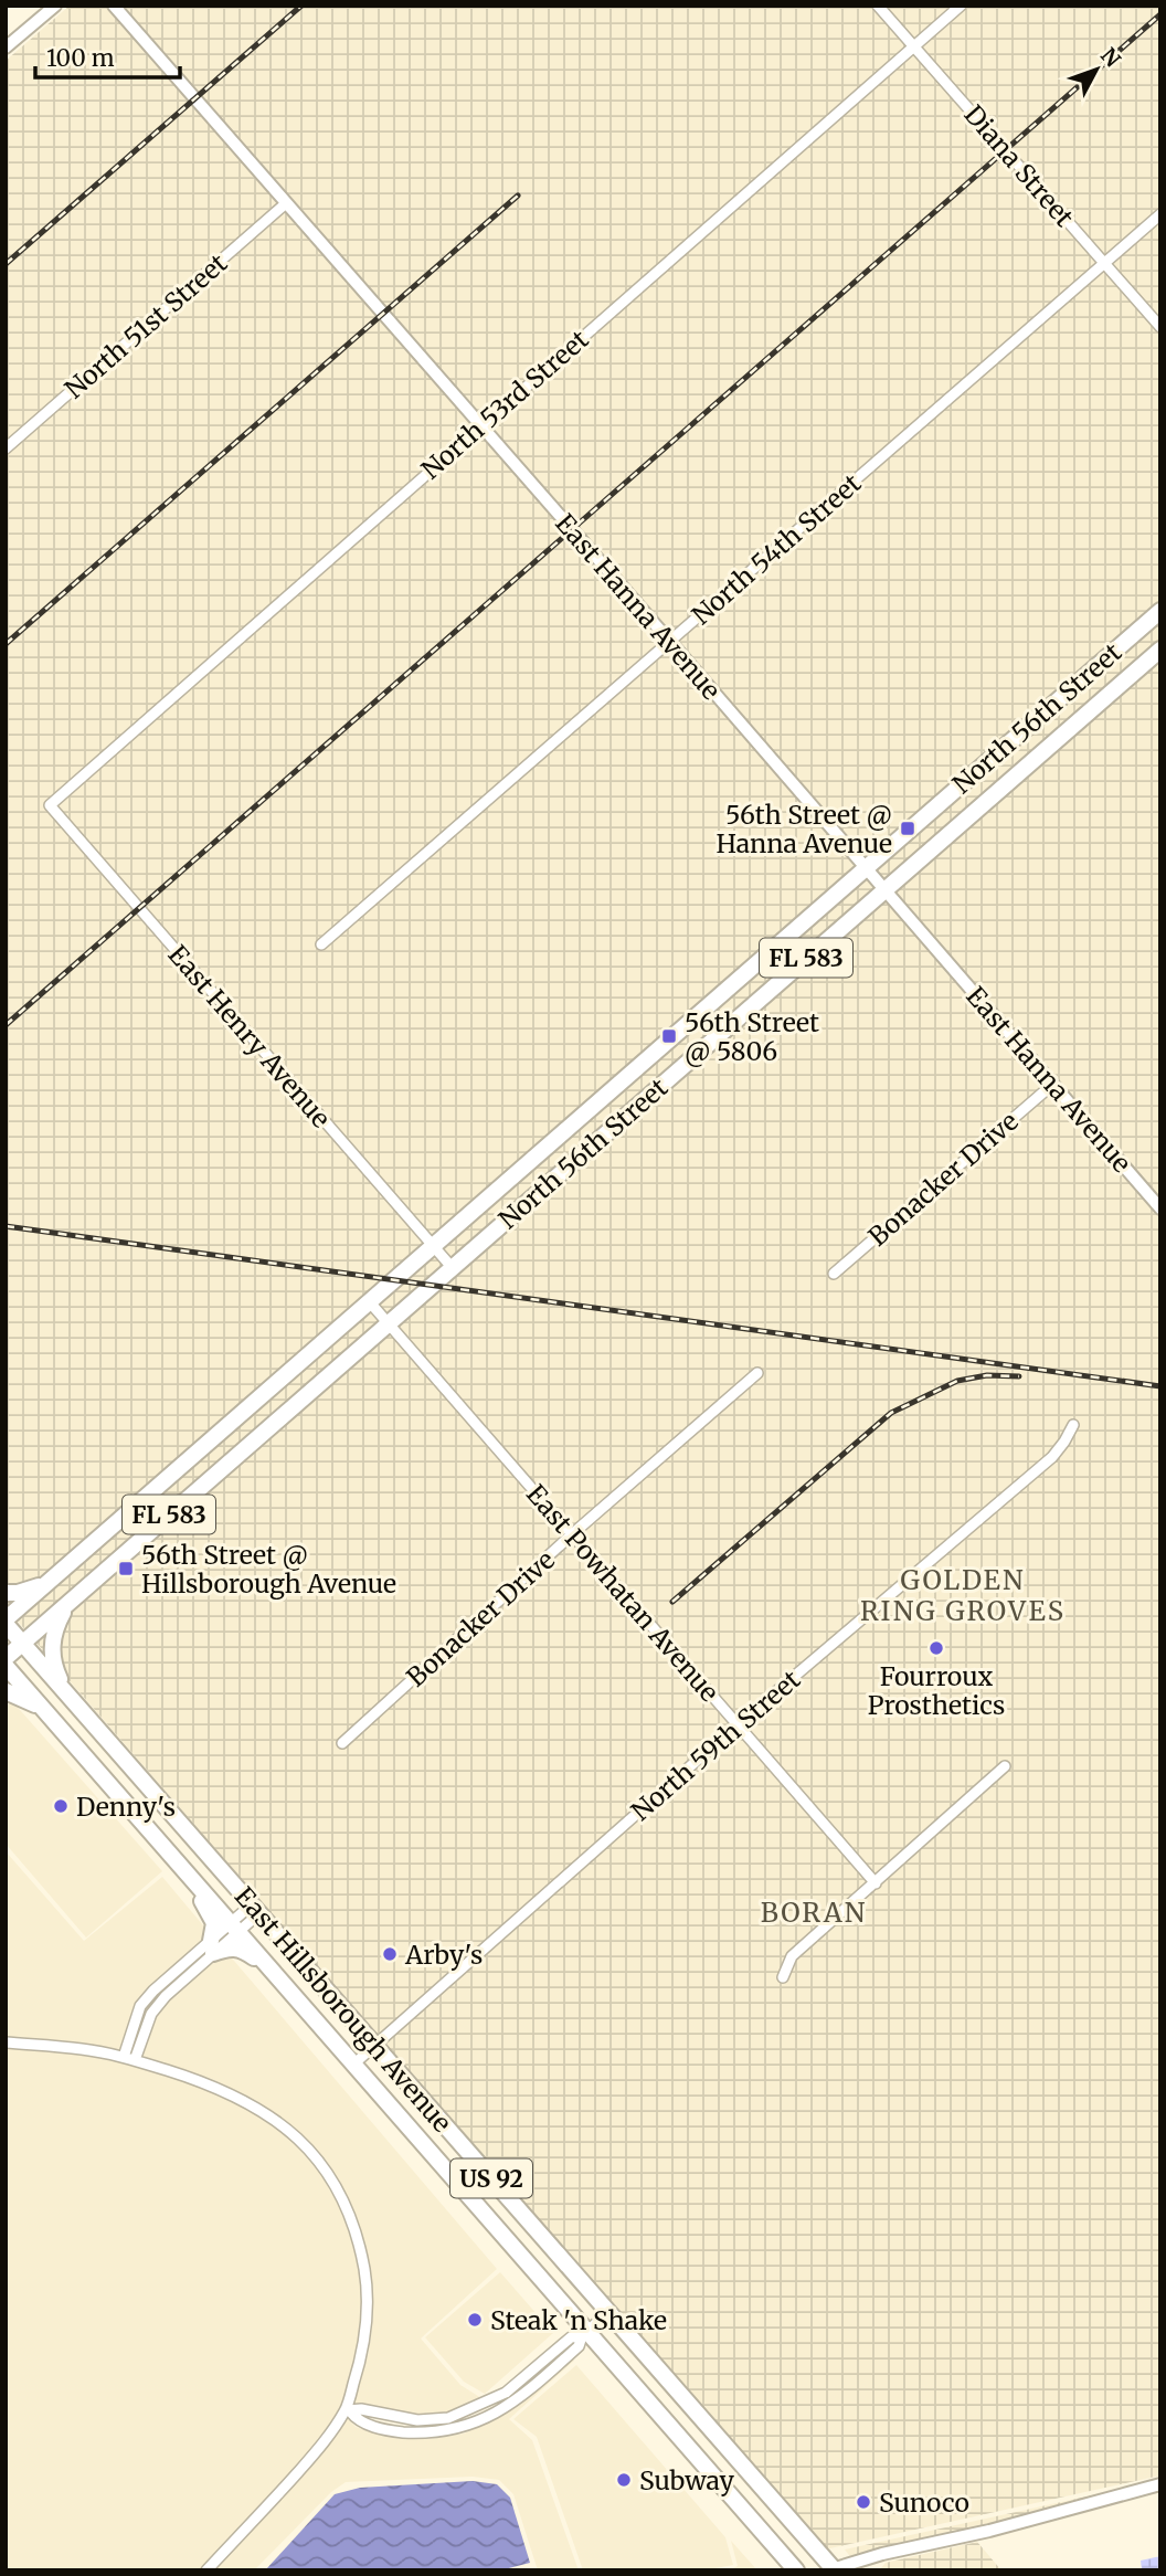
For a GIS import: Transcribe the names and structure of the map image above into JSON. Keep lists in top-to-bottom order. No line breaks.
{"streets":{"main road":["North 56th Street","FL 583","East Hillsborough Avenue","US 92"],"street":["Diana Street","North 51st Street","North 53rd Street","North 54th Street","East Hanna Avenue","East Henry Avenue","Bonacker Drive","East Powhatan Avenue","North 59th Street"]},"crossings":[["Diana Street","North 53rd Street"],["Diana Street","North 54th Street"],["North 51st Street","East Hanna Avenue"],["North 53rd Street","East Hanna Avenue"],["North 53rd Street","East Henry Avenue"],["North 54th Street","East Hanna Avenue"],["East Hanna Avenue","North 56th Street"],["East Hanna Avenue","Bonacker Drive"],["North 56th Street","East Henry Avenue"],["North 56th Street","East Powhatan Avenue"],["North 56th Street","East Hillsborough Avenue"],["Bonacker Drive","East Powhatan Avenue"],["East Powhatan Avenue","North 59th Street"],["North 59th Street","East Hillsborough Avenue"]],"districts":["GOLDEN RING GROVES","BORAN"],"places":{"transit":["56th Street @ Hanna Avenue","56th Street @ 5806","56th Street @ Hillsborough Avenue"],"other":["Fourroux Prosthetics","Denny's","Arby's","Steak 'n Shake","Subway","Sunoco"]},"scale_bar":"100 m","north":"top right"}
